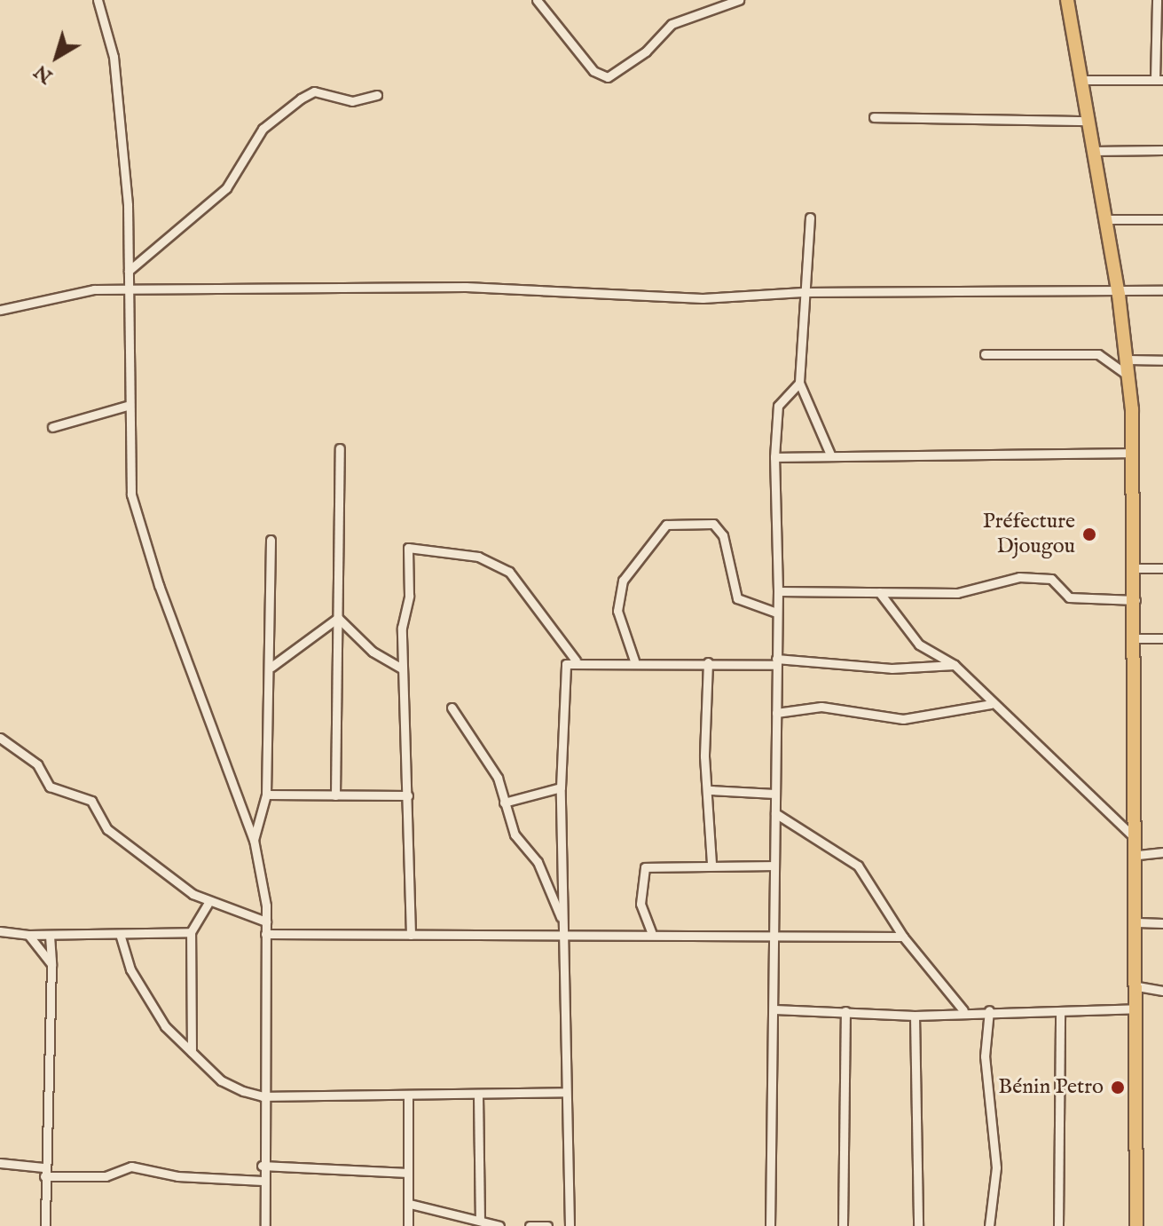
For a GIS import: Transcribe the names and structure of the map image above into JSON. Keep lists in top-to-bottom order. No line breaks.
{"places":["Préfecture Djougou","Bénin Petro"],"north":"bottom left"}
